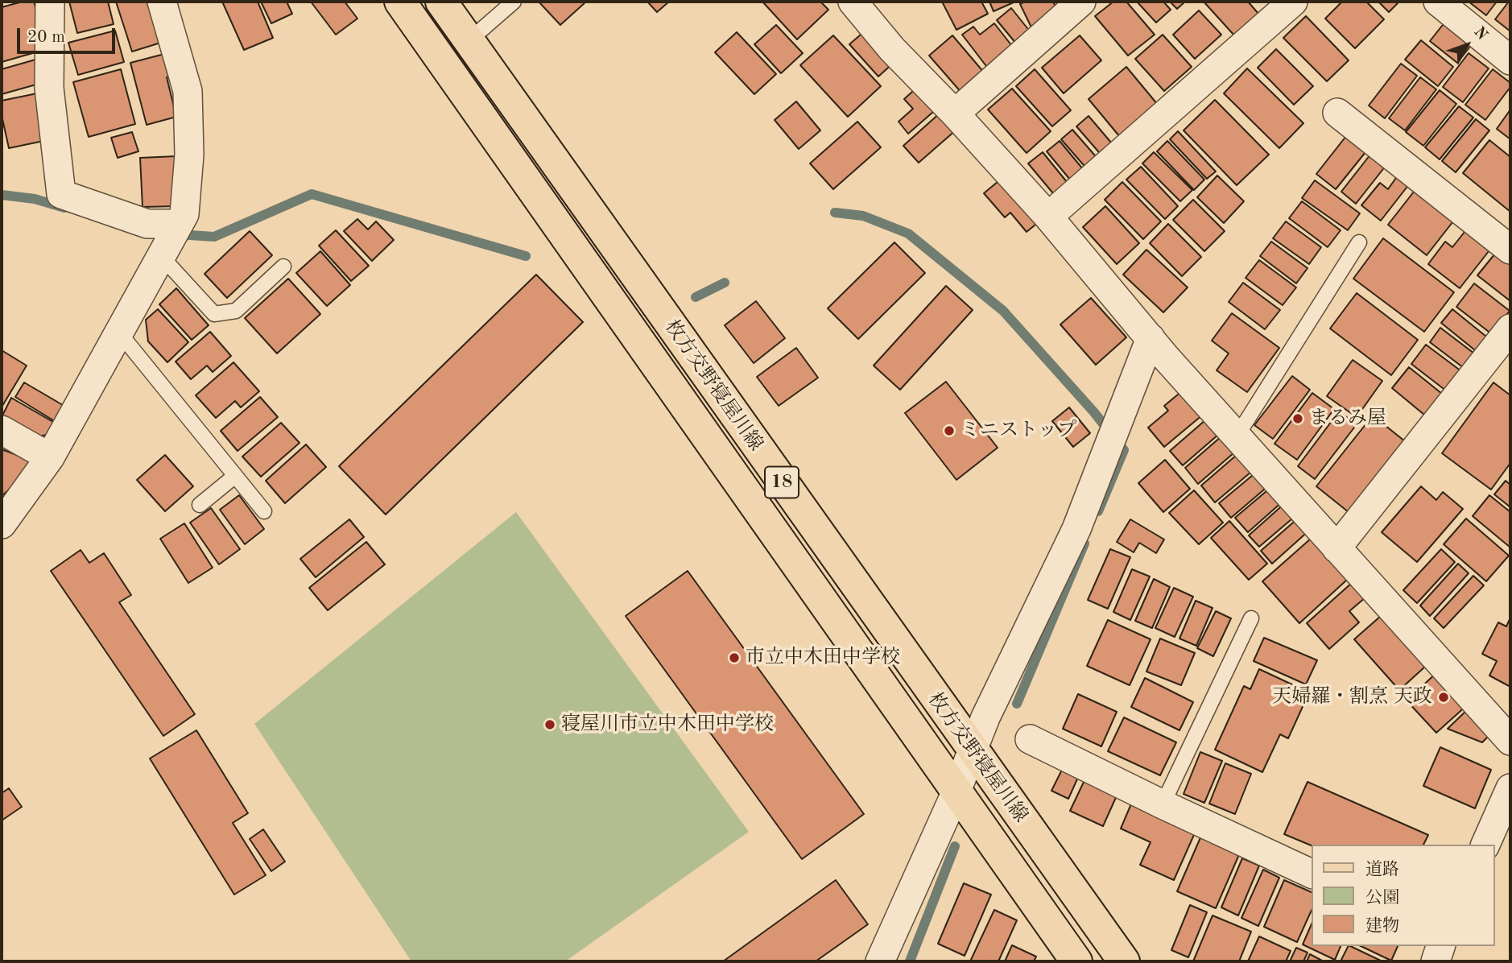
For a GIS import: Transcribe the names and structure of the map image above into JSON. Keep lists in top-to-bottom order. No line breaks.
{"streets":{"main road":["枚方交野寝屋川線","18"]},"places":["まるみ屋","ミニストップ","市立中木田中学校","天婦羅・割烹 天政","寝屋川市立中木田中学校"],"legend":["道路","公園","建物"],"scale_bar":"20 m","north":"top right"}
